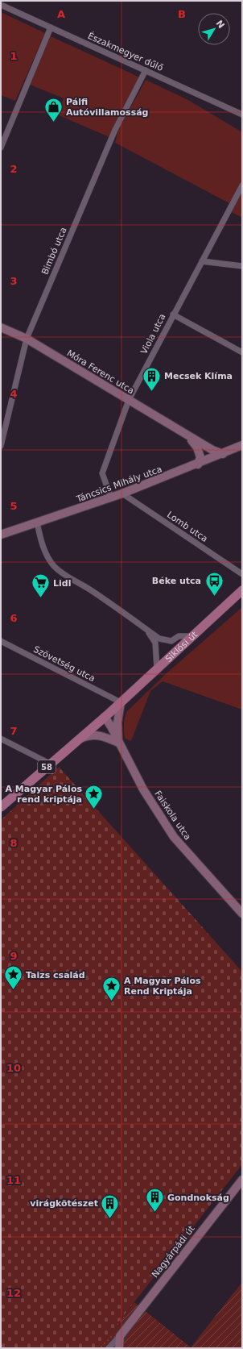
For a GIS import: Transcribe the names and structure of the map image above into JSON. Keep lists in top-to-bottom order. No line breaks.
{"streets":{"main road":["Siklósi út","58"],"street":["Északmegyer dűlő","Bimbó utca","Viola utca","Móra Ferenc utca","Táncsics Mihály utca","Lomb utca","Szövetség utca","Faiskola utca","Nagyárpádi út"]},"crossings":[["Északmegyer dűlő","Bimbó utca"],["Bimbó utca","Móra Ferenc utca"],["Viola utca","Móra Ferenc utca"],["Viola utca","Táncsics Mihály utca"],["Móra Ferenc utca","Táncsics Mihály utca"],["Táncsics Mihály utca","Lomb utca"],["Siklósi út","Szövetség utca"],["Siklósi út","58"],["Szövetség utca","58"],["58","Faiskola utca"]],"places":{"shop":["Pálfi Autóvillamosság"],"building":["Mecsek Klíma","Gondnokság","virágkötészet"],"bus stop":["Béke utca"],"supermarket":["Lidl"],"place":["A Magyar Pálos rend kriptája","Taizs család","A Magyar Pálos Rend Kriptája"]},"north":"top right","grid":{"columns":["A","B"],"rows":["1","2","3","4","5","6","7","8","9","10","11","12"]}}
